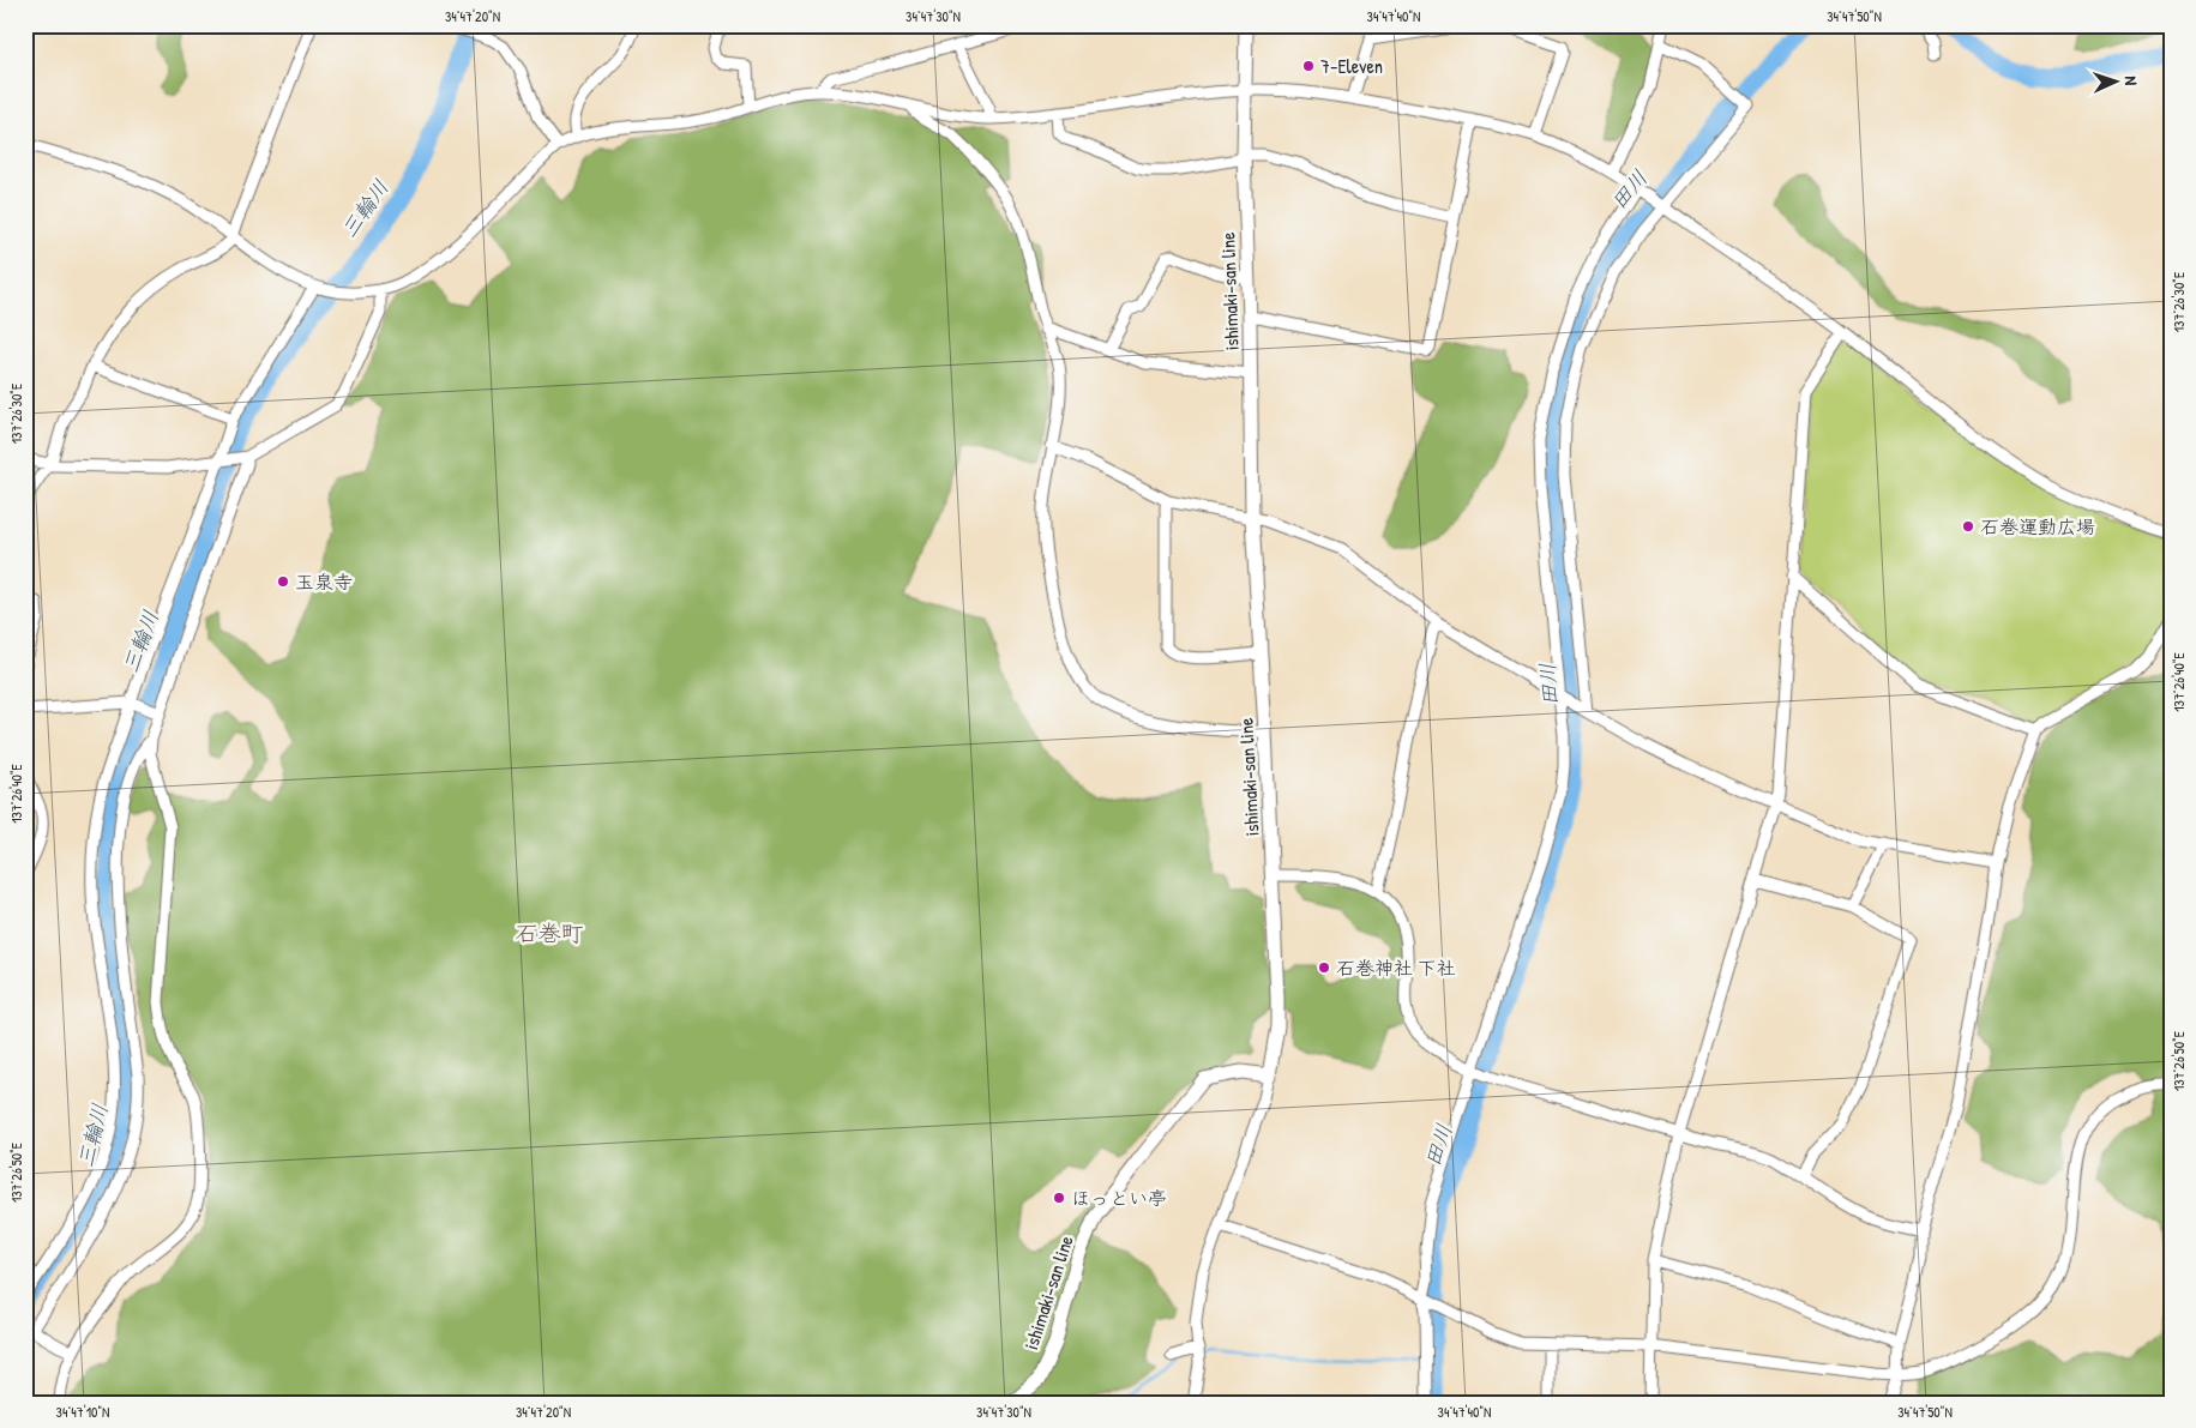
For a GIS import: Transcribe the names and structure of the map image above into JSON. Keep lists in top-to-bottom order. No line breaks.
{"streets":{"main road":["ishimaki-san line"]},"districts":["石巻町"],"water":["田川","三輪川"],"places":["7-Eleven","石巻運動広場","玉泉寺","石巻神社 下社","ほっとい亭"],"north":"right","coordinates":["34°47'20\"N","34°47'30\"N","34°47'40\"N","34°47'50\"N","137°26'30\"E","137°26'40\"E","137°26'50\"E","34°47'10\"N"]}
